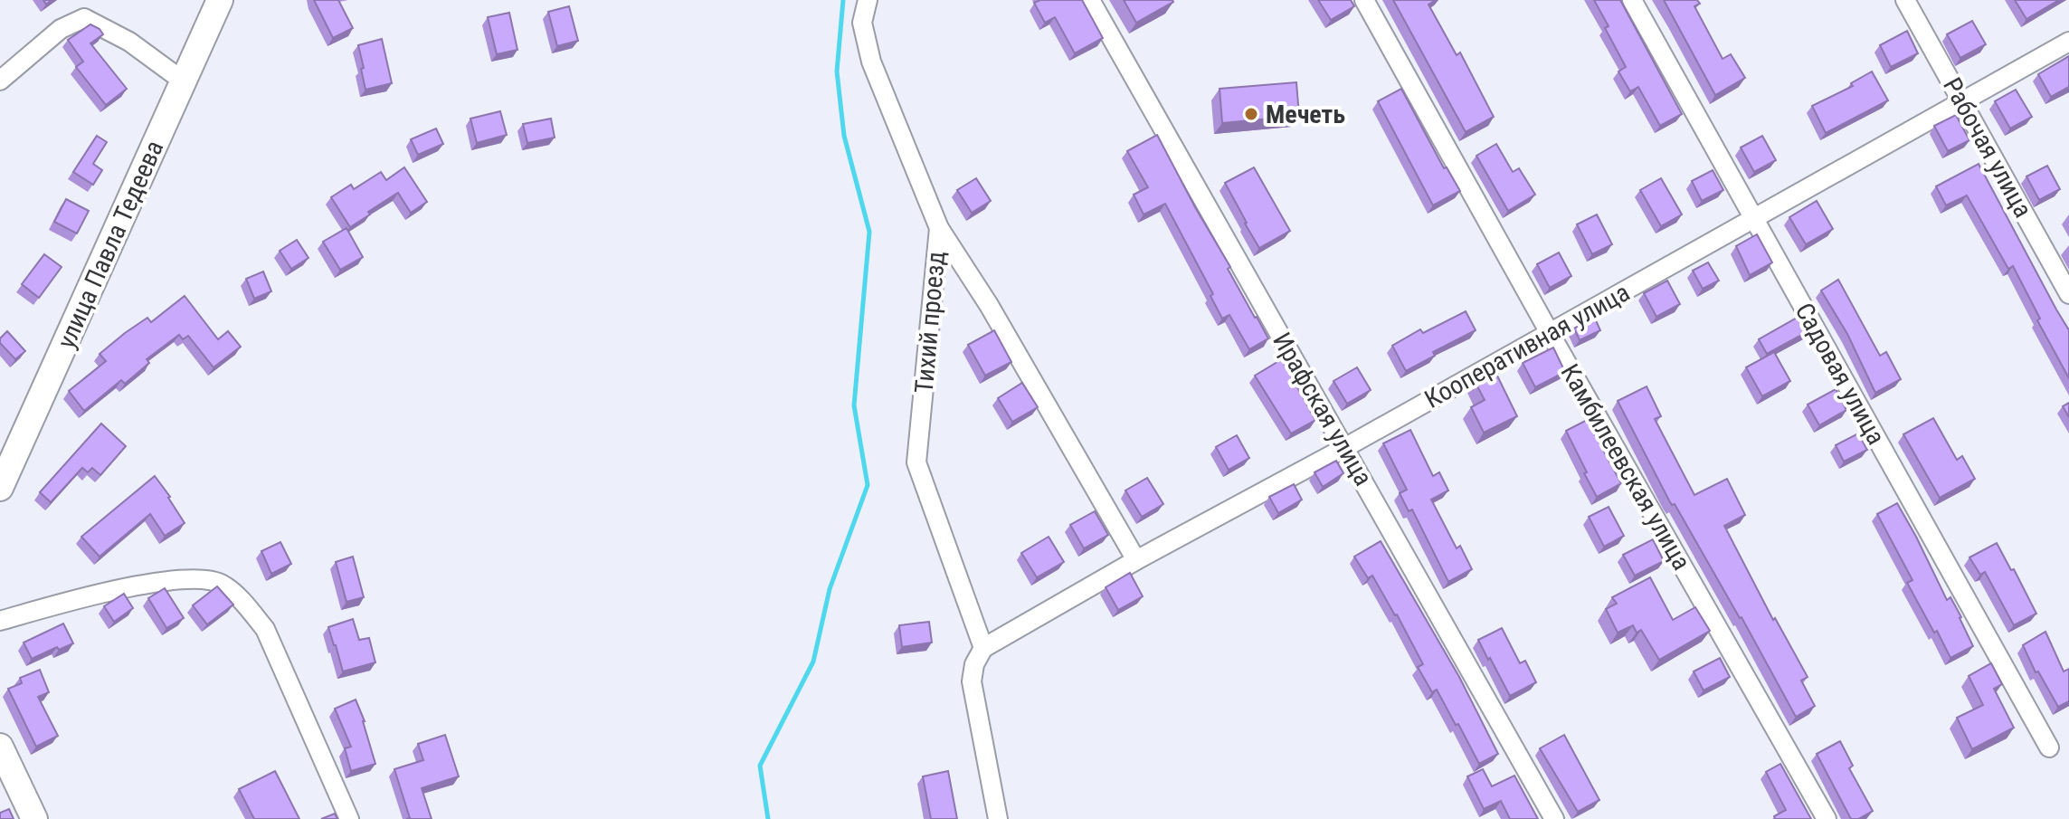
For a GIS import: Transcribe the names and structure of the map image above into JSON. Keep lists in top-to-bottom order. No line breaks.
{"streets":{"main road":["улица Павла Тедеева"],"street":["Рабочая улица","Тихий проезд","Кооперативная улица","Садовая улица","Ирафская улица","Камбилеевская улица"]},"crossings":[["Рабочая улица","Кооперативная улица"],["Тихий проезд","Кооперативная улица"],["Кооперативная улица","Садовая улица"],["Кооперативная улица","Ирафская улица"],["Кооперативная улица","Камбилеевская улица"]],"places":["Мечеть"]}
